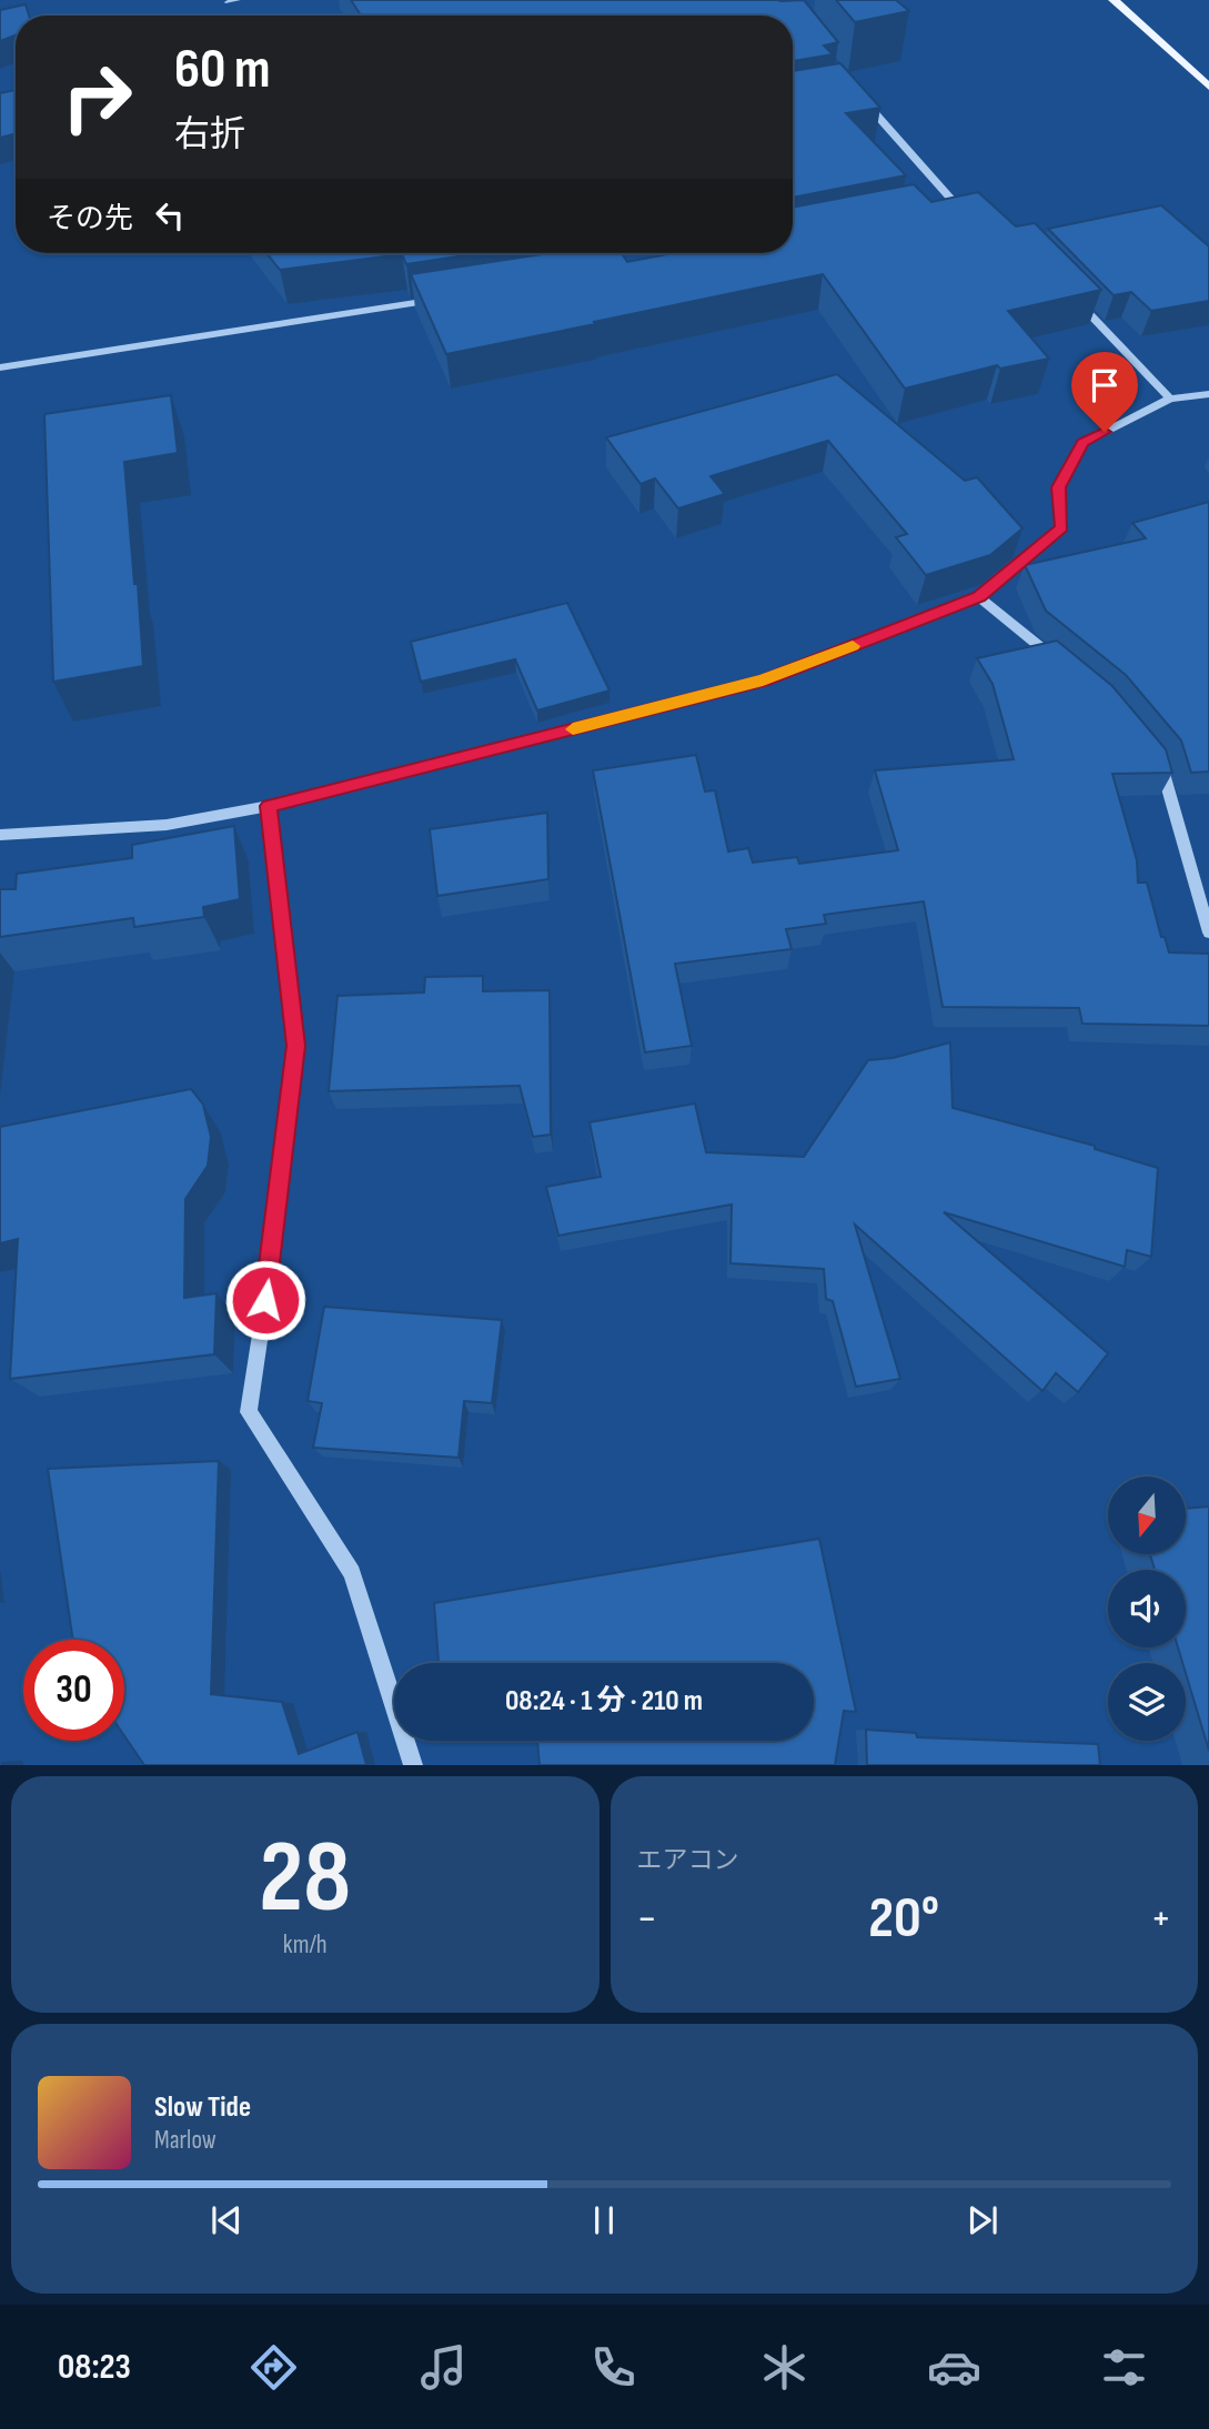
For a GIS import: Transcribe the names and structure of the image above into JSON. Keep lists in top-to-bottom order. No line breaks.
{"north":"bottom","page":{"turn":["60 m","右折"],"then":"その先","limit":"30","trip":"08:24 · 1 分 · 210 m","tile":[["28","km/h"],"エアコン"],"heat":["−","20°","+"],"song":["Slow Tide","Marlow"],"tabs":"08:23"}}
